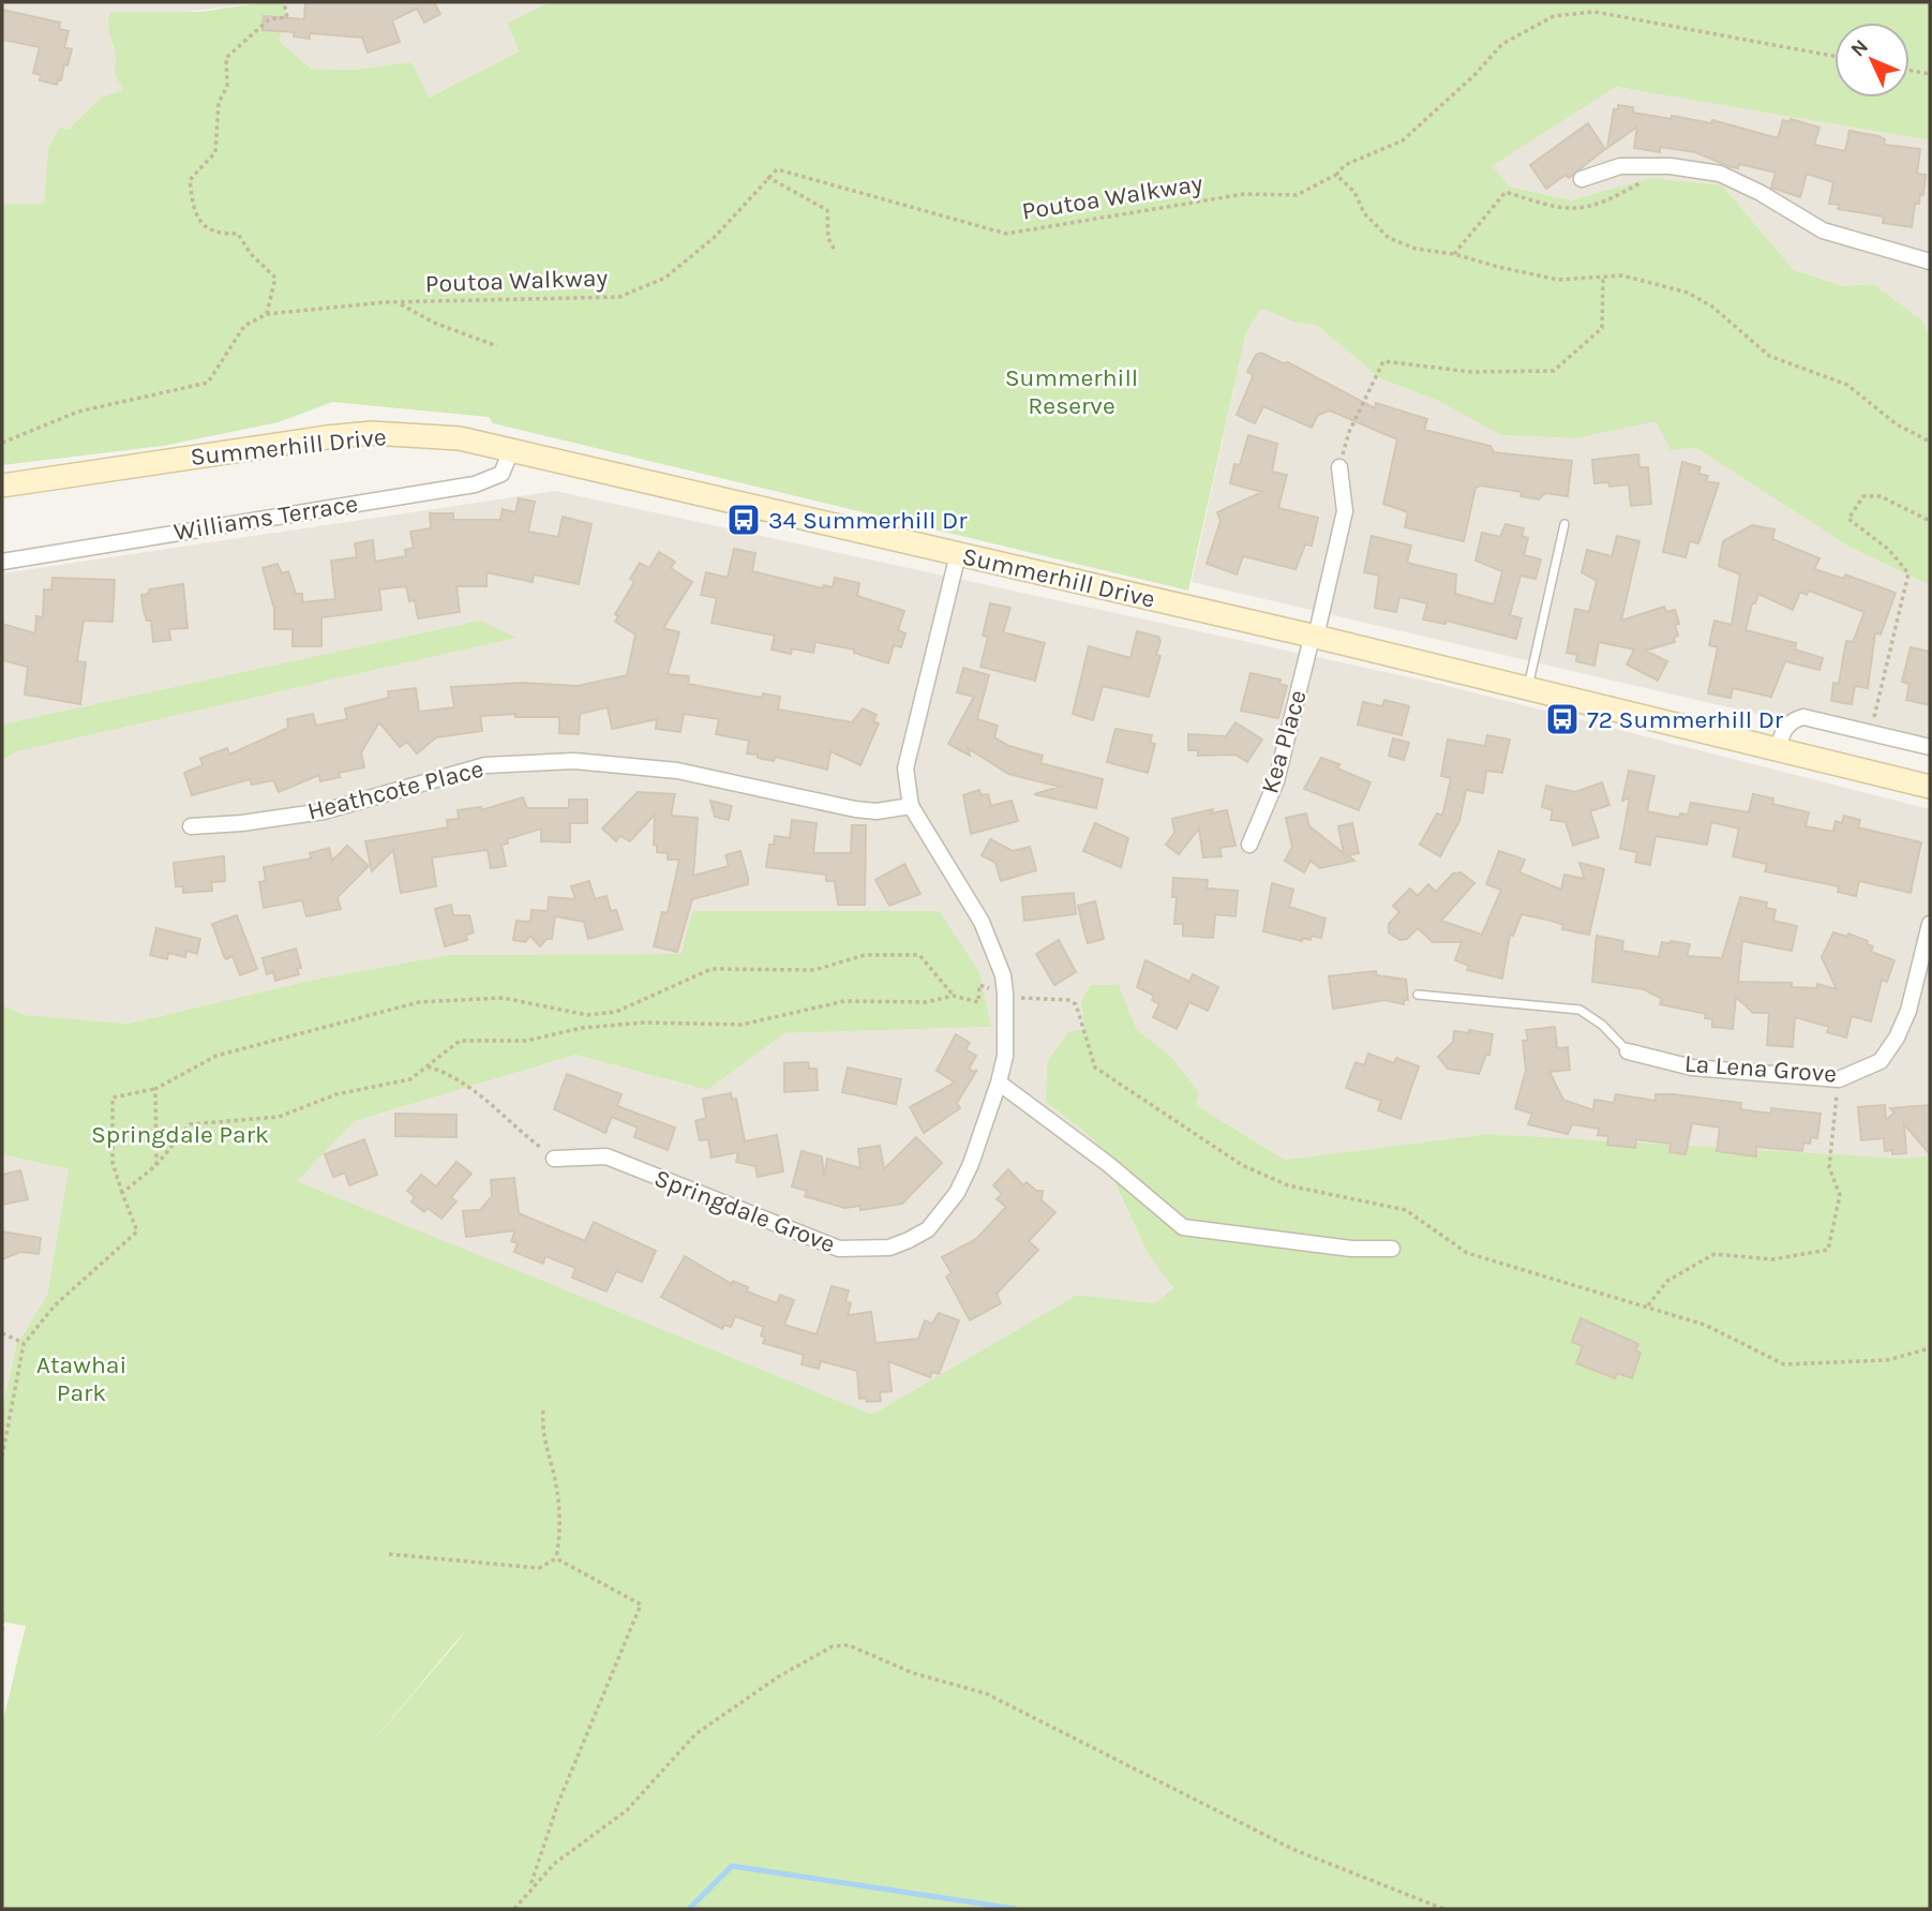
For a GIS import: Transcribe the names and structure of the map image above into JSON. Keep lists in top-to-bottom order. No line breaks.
{"streets":{"main road":["Summerhill Drive"],"street":["Williams Terrace","Kea Place","Heathcote Place","La Lena Grove","Springdale Grove"],"path":["Poutoa Walkway"]},"crossings":[["Summerhill Drive","Williams Terrace"],["Summerhill Drive","Kea Place"],["Summerhill Drive","Springdale Grove"],["Heathcote Place","Springdale Grove"]],"parks":["Summerhill Reserve","Springdale Park","Atawhai Park"],"places":{"bus stop":["34 Summerhill Dr","72 Summerhill Dr"]},"north":"top left"}
